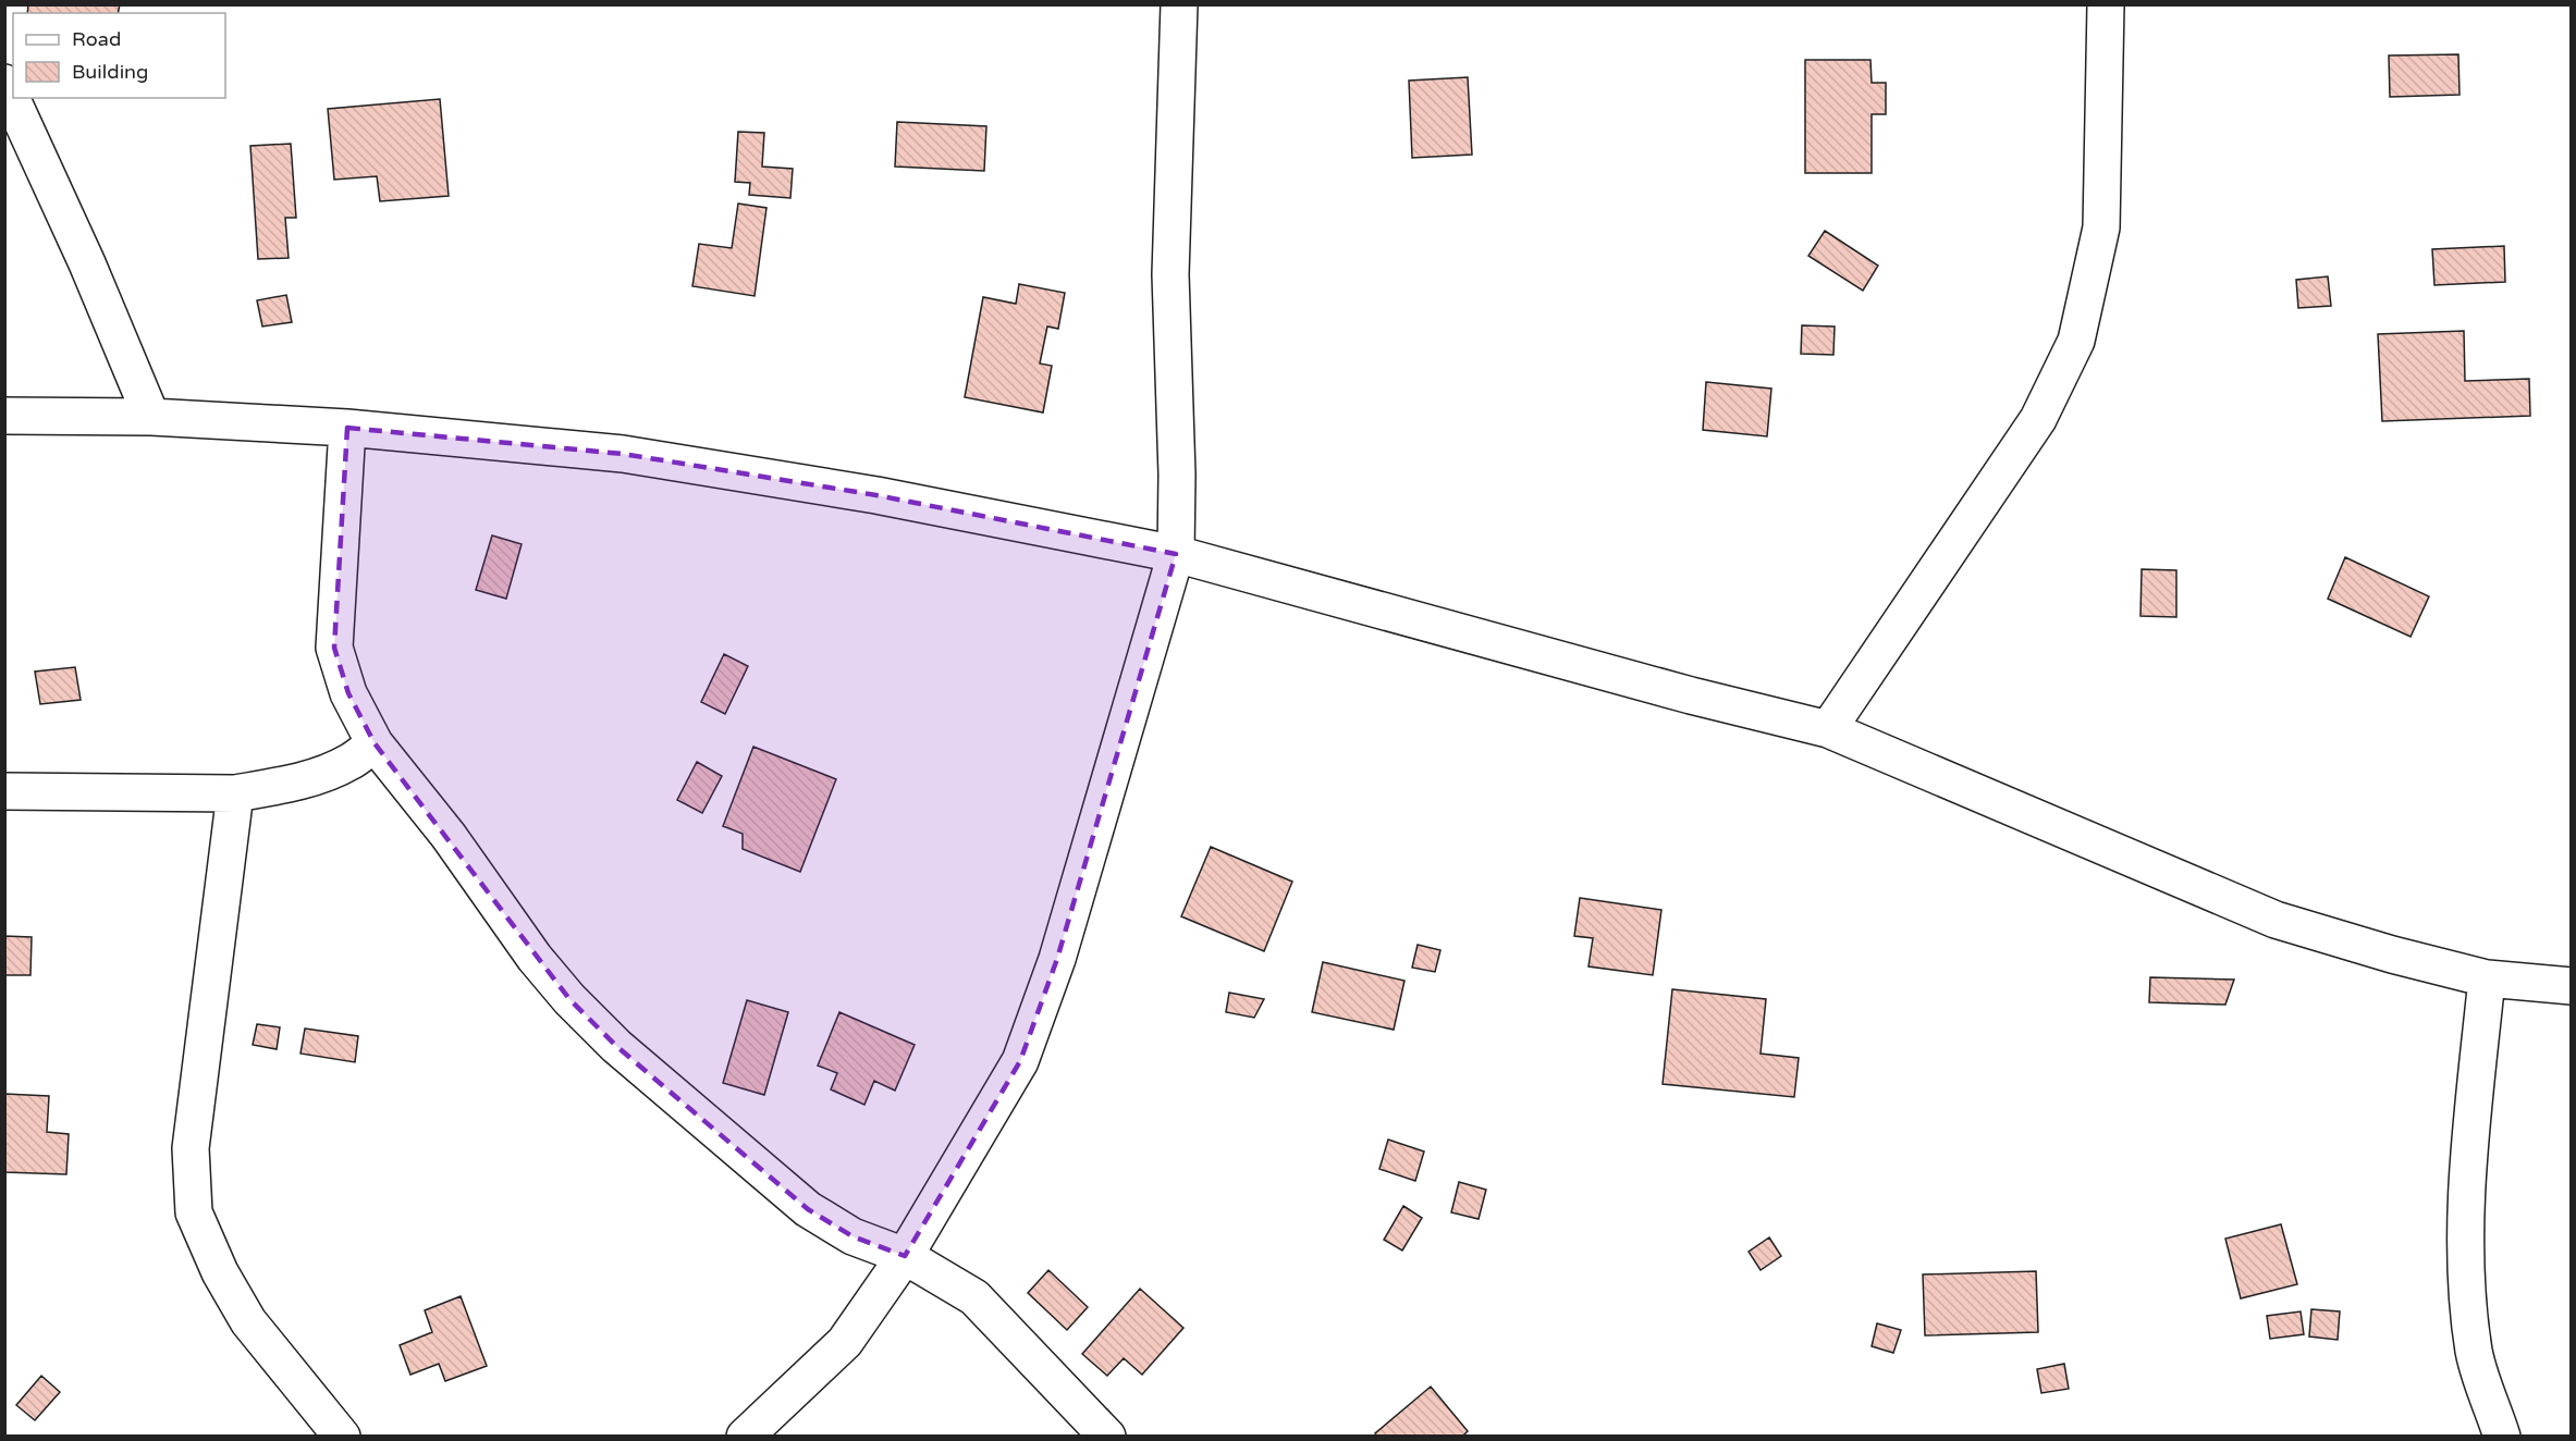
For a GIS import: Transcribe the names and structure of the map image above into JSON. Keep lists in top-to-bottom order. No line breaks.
{"legend":["Road","Building"]}
